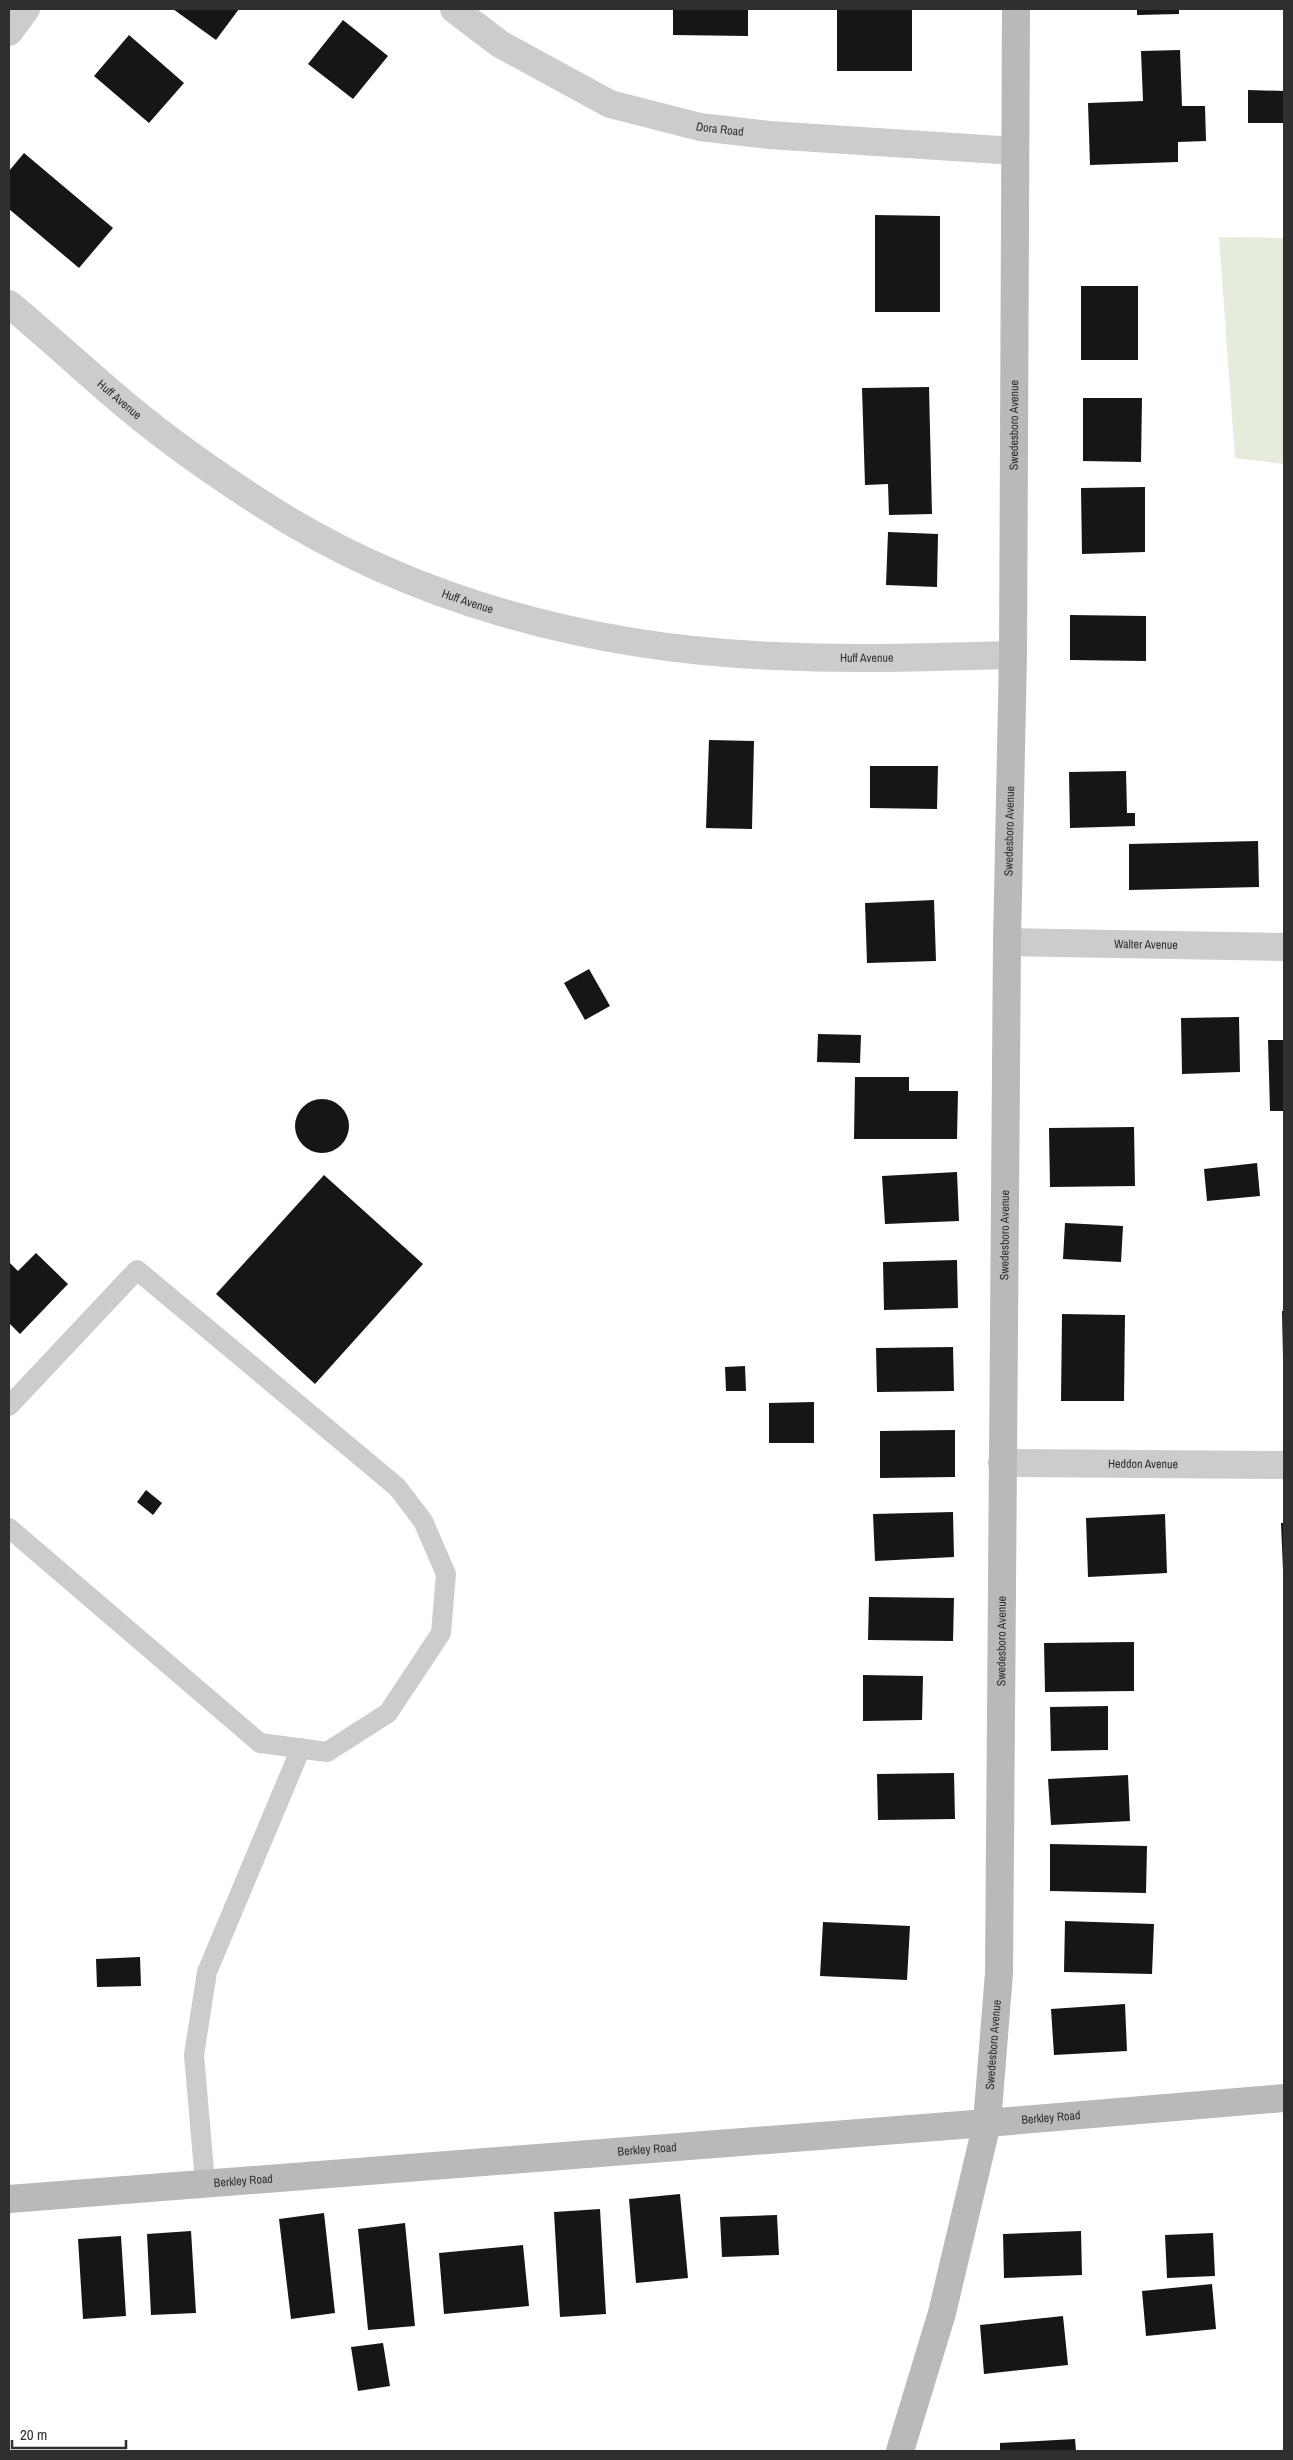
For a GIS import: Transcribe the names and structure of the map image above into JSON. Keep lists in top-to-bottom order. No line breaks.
{"streets":{"street":["Dora Road","Huff Avenue","Swedesboro Avenue","Walter Avenue","Heddon Avenue","Berkley Road"]},"crossings":[["Dora Road","Swedesboro Avenue"],["Huff Avenue","Swedesboro Avenue"],["Swedesboro Avenue","Walter Avenue"],["Swedesboro Avenue","Heddon Avenue"],["Swedesboro Avenue","Berkley Road"]],"scale_bar":"20 m"}
